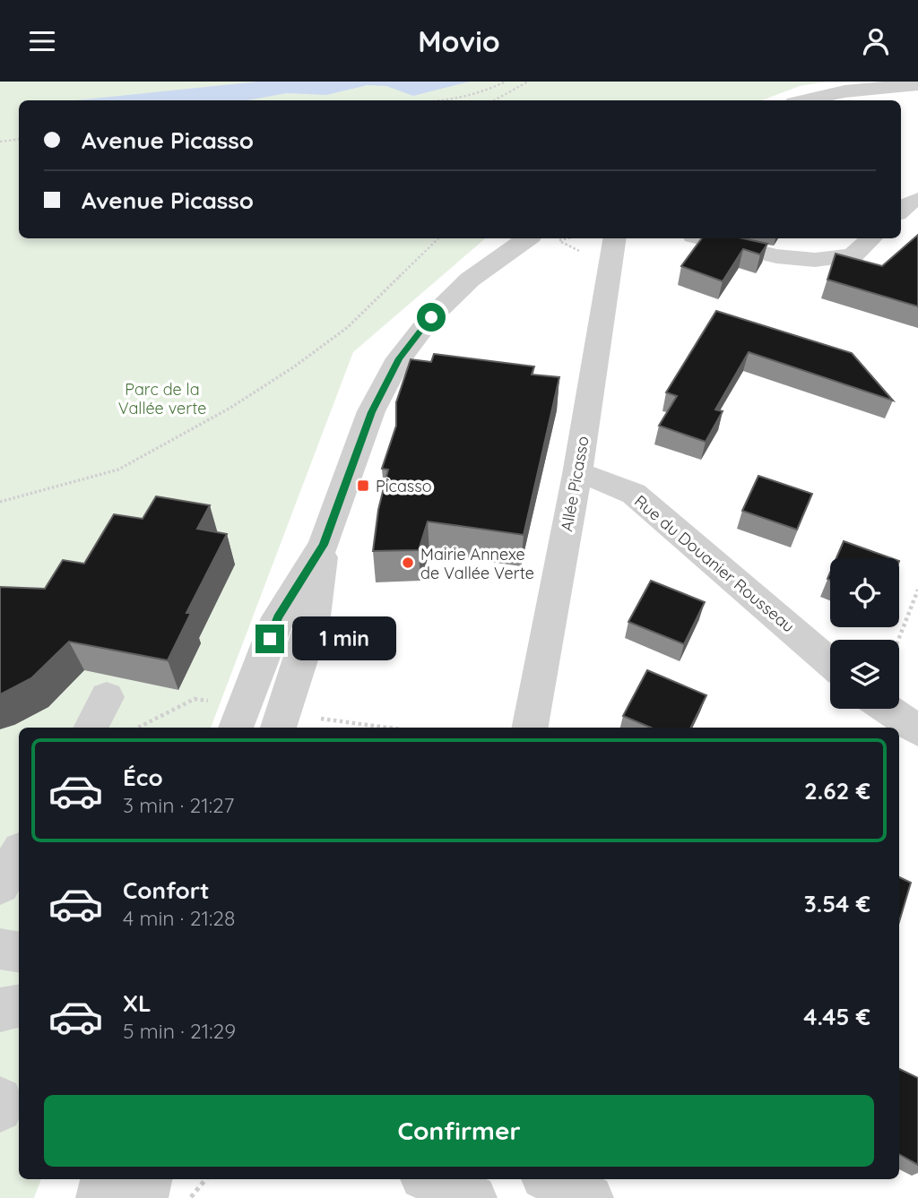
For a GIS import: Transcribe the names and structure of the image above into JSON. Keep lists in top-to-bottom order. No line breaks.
{"streets":{"street":["Allée Picasso","Rue du Douanier Rousseau"]},"crossings":[["Allée Picasso","Rue du Douanier Rousseau"]],"parks":["Parc de la Vallée verte"],"places":{"transit":["Picasso"],"other":["Mairie Annexe de Vallée Verte"]},"page":{"header":"Movio","banner":["Avenue Picasso","Avenue Picasso"],"bubble":"1 min","list":[{"name":"Éco","note":"3 min · 21:27","value":"2.62 €"},{"name":"Confort","note":"4 min · 21:28","value":"3.54 €"},{"name":"XL","note":"5 min · 21:29","value":"4.45 €"}],"buttons":"Confirmer"}}
